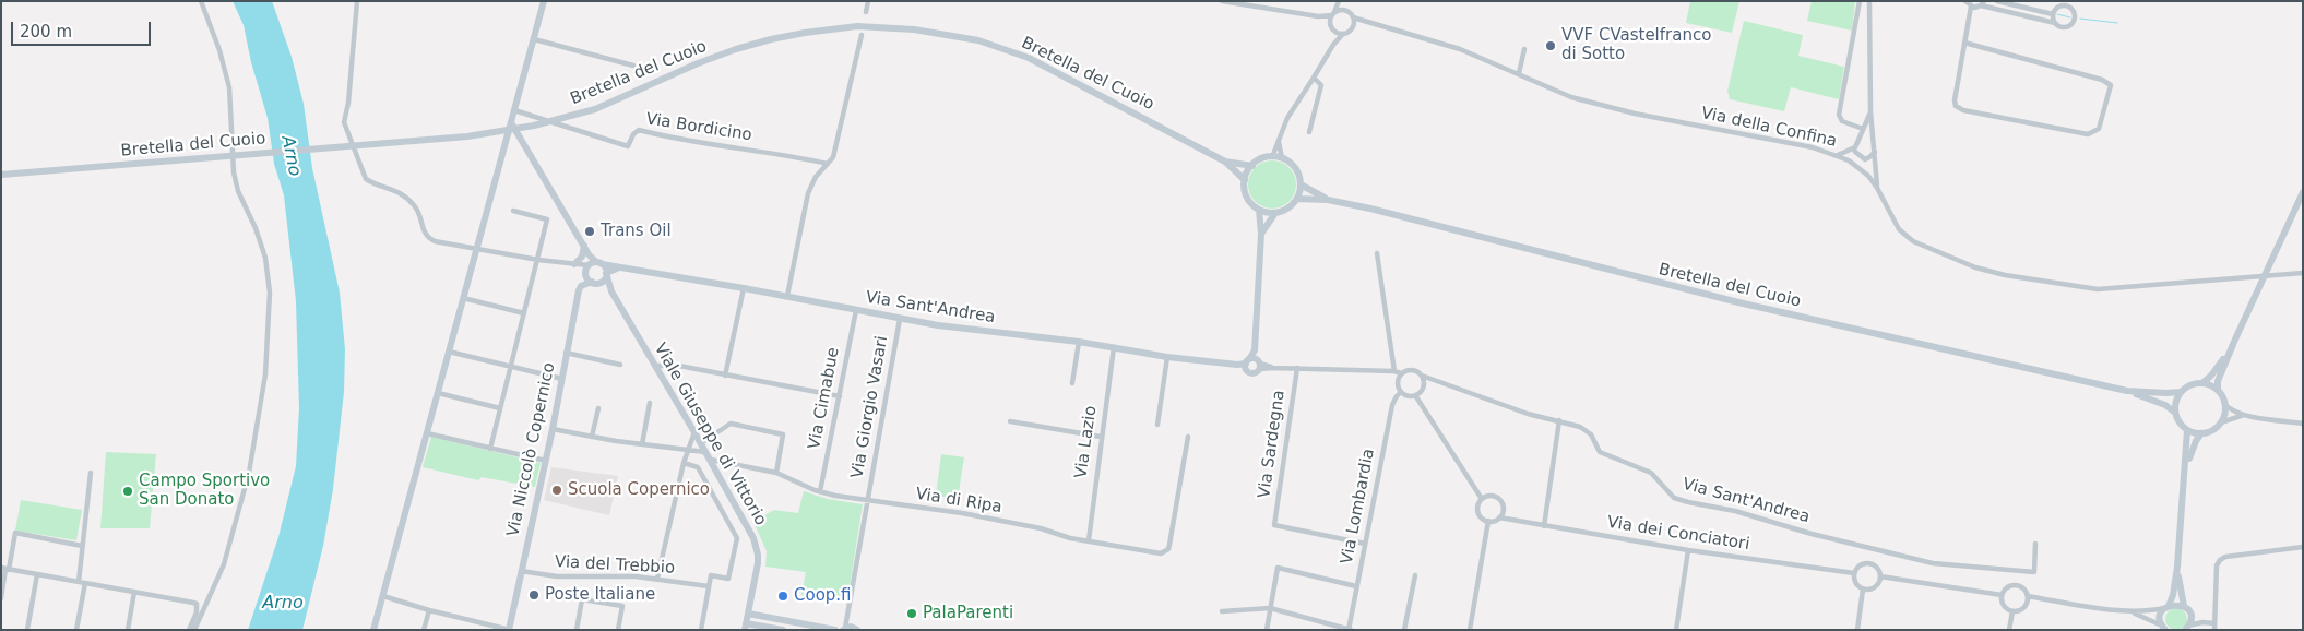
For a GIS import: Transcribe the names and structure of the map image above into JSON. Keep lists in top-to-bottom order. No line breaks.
{"streets":{"main road":["Bretella del Cuoio","Via Sant'Andrea","Viale Giuseppe di Vittorio","Via Niccolò Copernico"],"street":["Via Bordicino","Via della Confina","Via Cimabue","Via Giorgio Vasari","Via Lazio","Via Sardegna","Via di Ripa","Via Lombardia","Via dei Conciatori","Via del Trebbio"]},"crossings":[["Via Sant'Andrea","Via Cimabue"],["Via Sant'Andrea","Via Giorgio Vasari"],["Via Sant'Andrea","Viale Giuseppe di Vittorio"],["Via Sant'Andrea","Via Lazio"],["Via Sant'Andrea","Via Sardegna"],["Via Sant'Andrea","Via Niccolò Copernico"],["Via Sant'Andrea","Via Lombardia"],["Via Cimabue","Via di Ripa"],["Via Giorgio Vasari","Via di Ripa"],["Viale Giuseppe di Vittorio","Via Niccolò Copernico"],["Viale Giuseppe di Vittorio","Via di Ripa"],["Via Lazio","Via di Ripa"],["Via Sardegna","Via Lombardia"],["Via Niccolò Copernico","Via del Trebbio"]],"water":["Arno"],"places":["VVF CVastelfranco di Sotto","Trans Oil","Scuola Copernico","Campo Sportivo San Donato","Poste Italiane","Coop.fi","PalaParenti"],"scale_bar":"200 m"}
